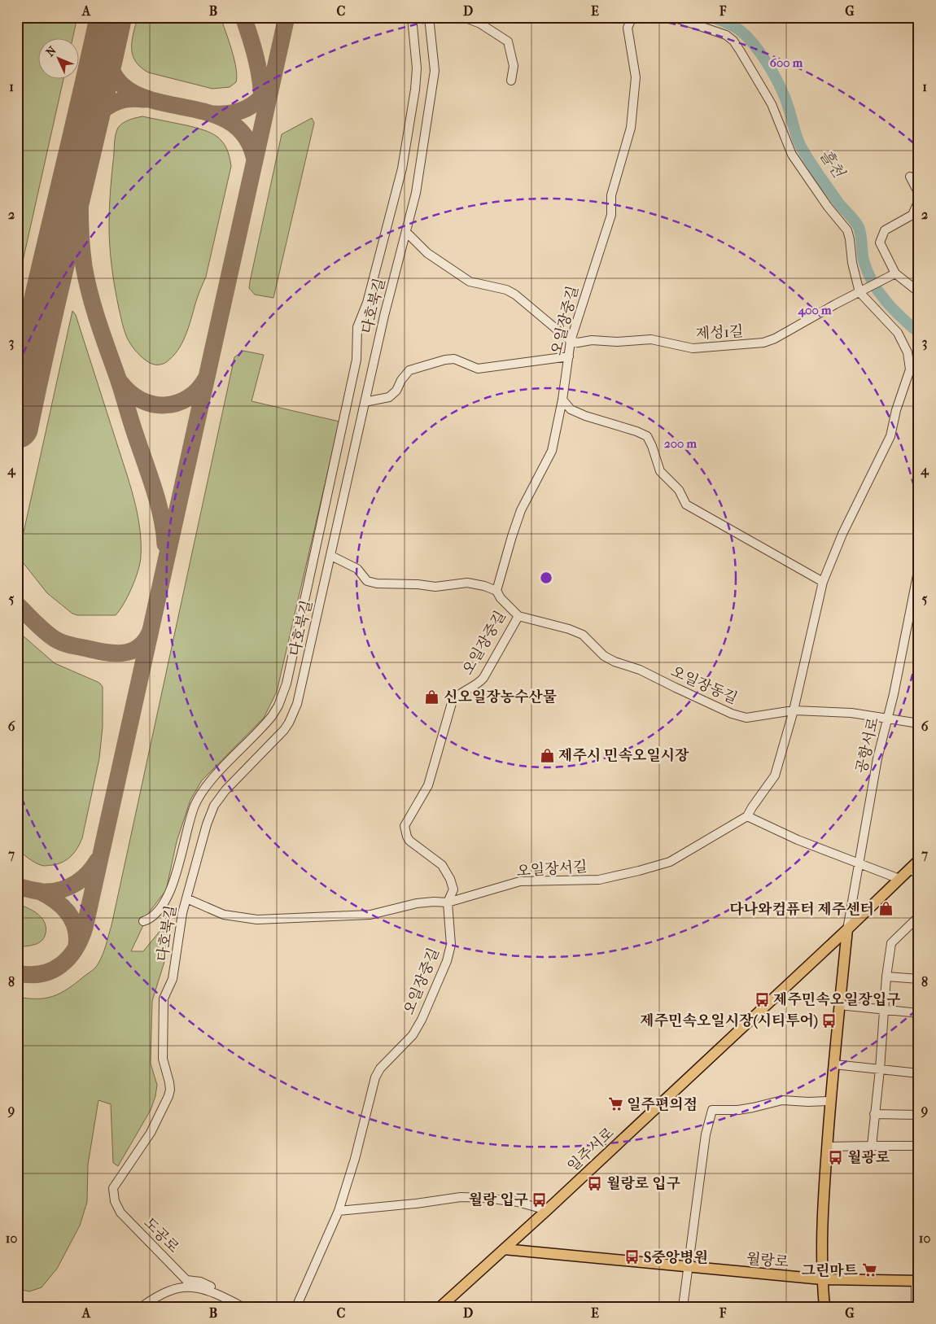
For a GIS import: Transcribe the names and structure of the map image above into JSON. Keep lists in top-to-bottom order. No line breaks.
{"streets":{"main road":["일주서로","월랑로"],"street":["다호북길","오일장중길","제성1길","오일장동길","공항서로","오일장서길","도공로"]},"crossings":[["다호북길","오일장서길"],["다호북길","도공로"],["오일장중길","제성1길"],["오일장중길","오일장동길"],["오일장중길","오일장서길"],["오일장동길","공항서로"],["공항서로","일주서로"],["일주서로","월랑로"]],"water":["흘천"],"places":{"shop":["신오일장농수산물","제주시 민속오일시장","다나와컴퓨터 제주센터"],"bus stop":["제주민속오일장입구","제주민속오일시장(시티투어)","월광로","월랑로 입구","월랑 입구","S중앙병원"],"supermarket":["일주편의점","그린마트"]},"north":"top left","grid":{"columns":["A","B","C","D","E","F","G"],"rows":["1","2","3","4","5","6","7","8","9","10"]},"rings":["600 m","400 m","200 m"]}
